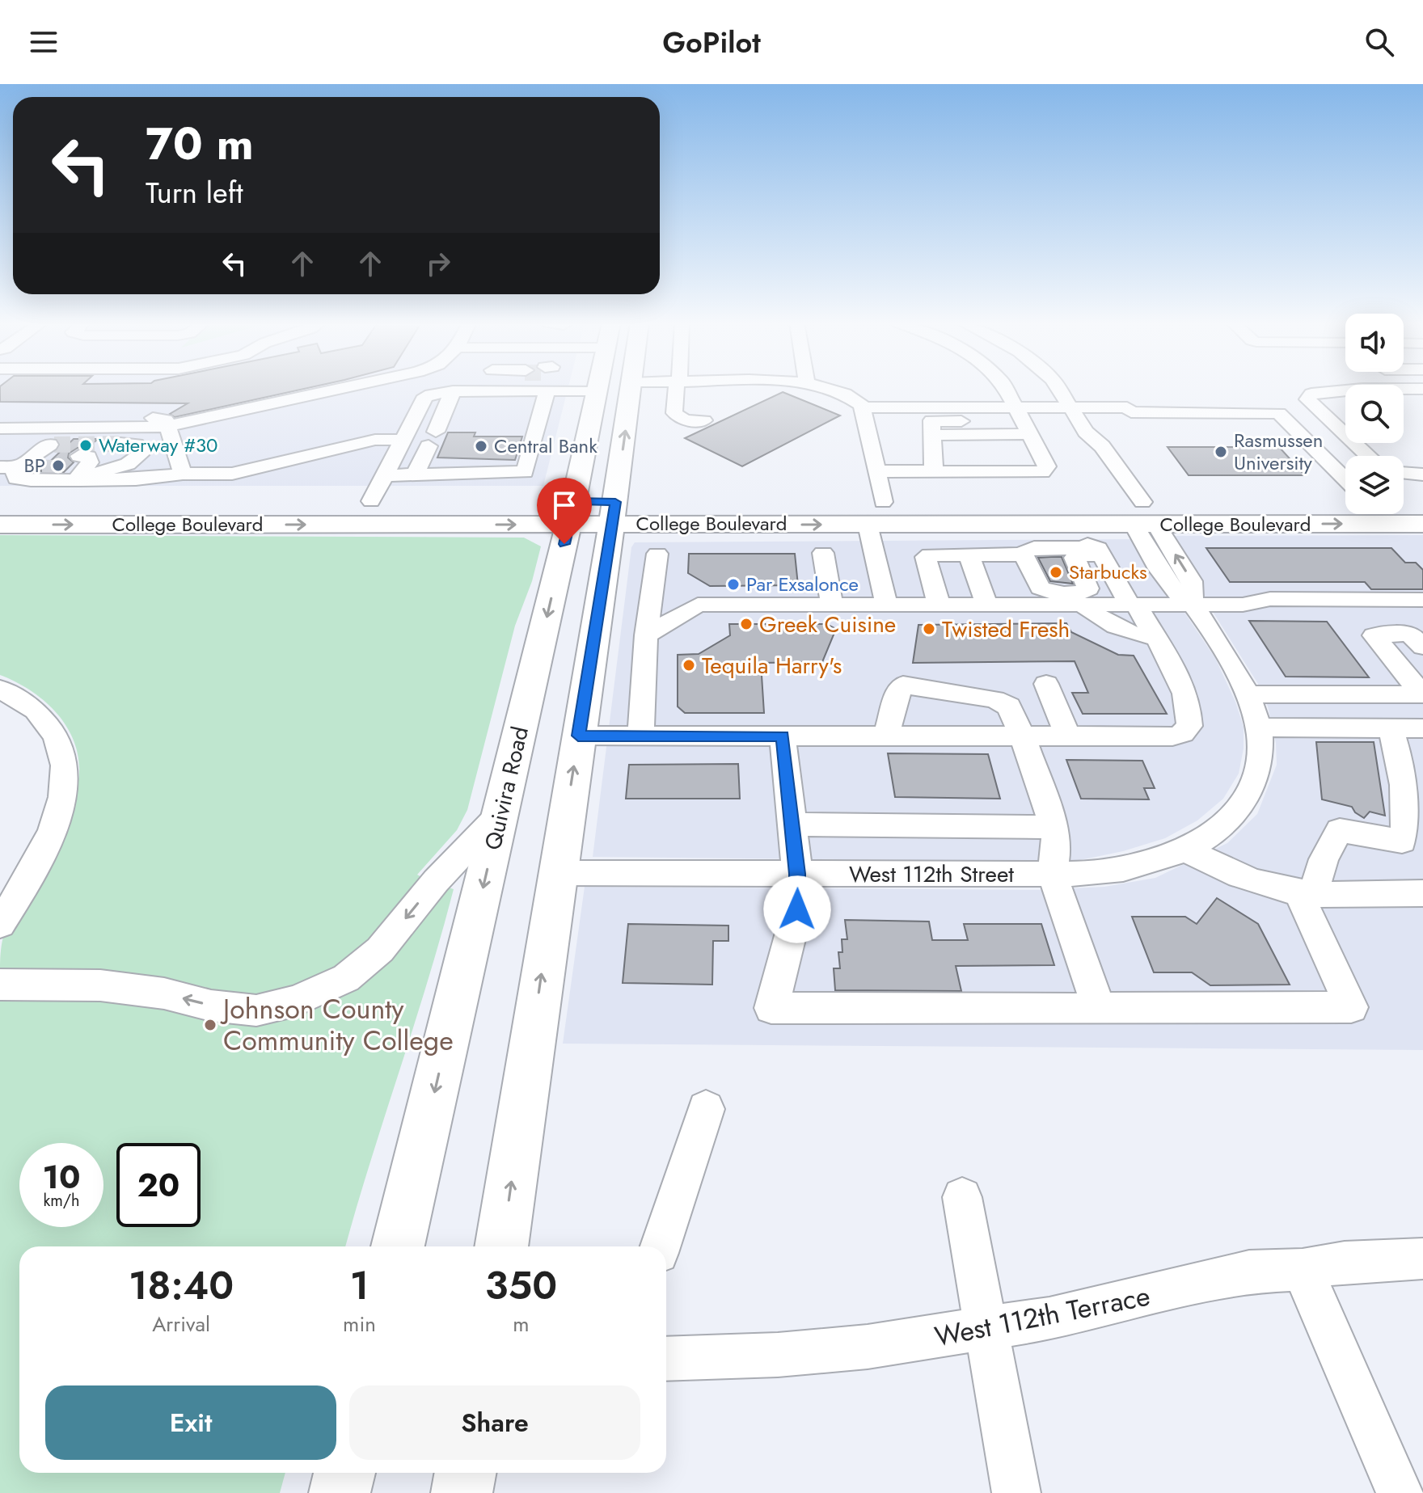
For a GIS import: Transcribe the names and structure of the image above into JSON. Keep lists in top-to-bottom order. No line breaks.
{"streets":{"main road":["College Boulevard","Quivira Road"],"street":["West 112th Street","West 112th Terrace"]},"crossings":[["College Boulevard","Quivira Road"],["College Boulevard","West 112th Street"]],"places":["Waterway #30","Central Bank","Rasmussen University","BP","Starbucks","Par Exsalonce","Greek Cuisine","Twisted Fresh","Tequila Harry's","Johnson County Community College"],"page":{"header":"GoPilot","turn":["70 m","Turn left"],"speed":"10 km/h","limit":"20","eta":["18:40","Arrival","1","min","350","m"],"buttons":["Exit","Share"]}}
